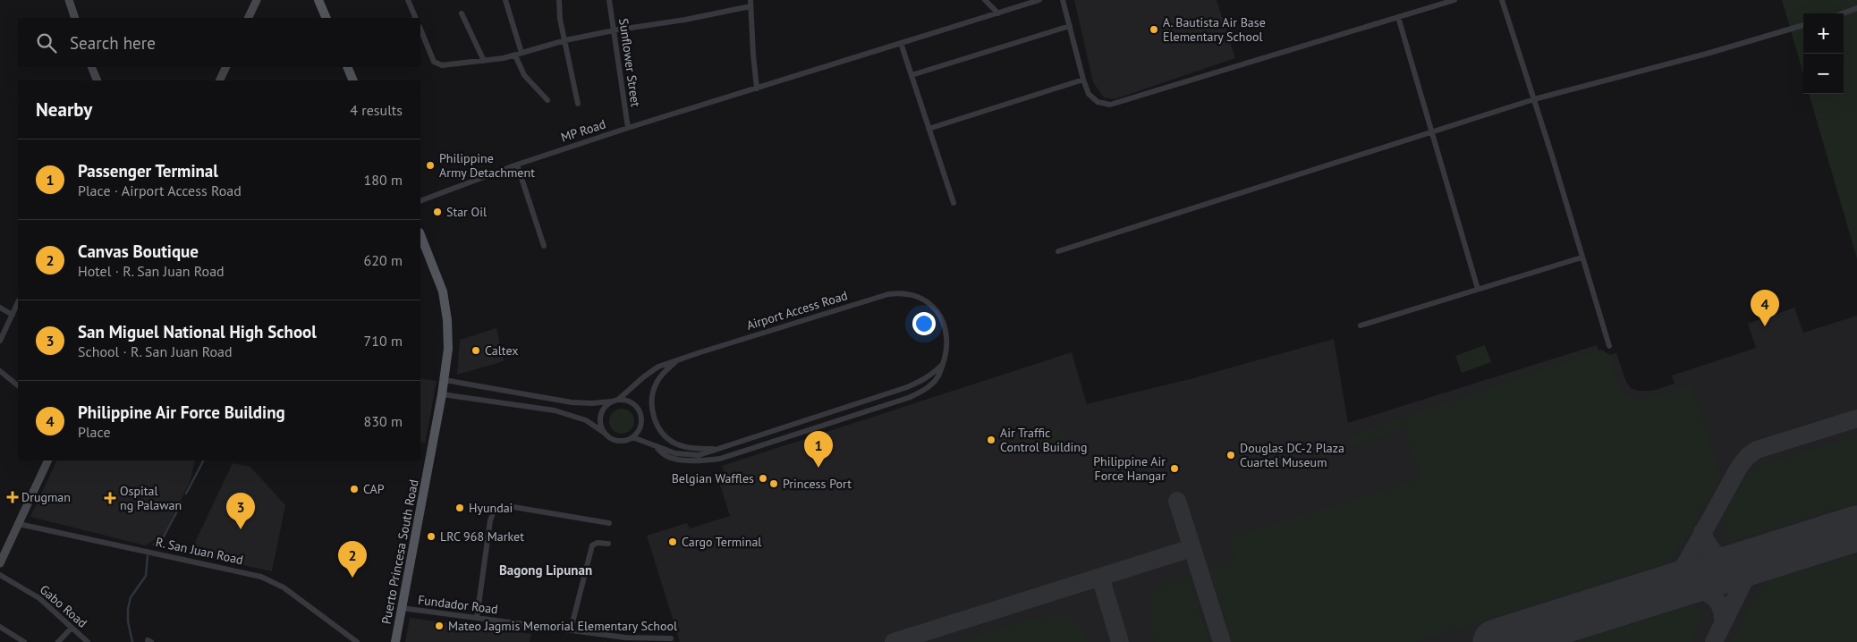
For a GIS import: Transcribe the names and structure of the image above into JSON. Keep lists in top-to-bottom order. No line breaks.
{"streets":{"main road":["Puerto Princesa South Road"],"street":["Sunflower Street","MP Road","Airport Access Road","R. San Juan Road","Fundador Road","Gabo Road"]},"crossings":[["Sunflower Street","MP Road"],["Puerto Princesa South Road","Fundador Road"]],"districts":["Bagong Lipunan"],"places":{"other":["A. Bautista Air Base Elementary School","Philippine Army Detachment","Star Oil","Caltex","Air Traffic Control Building","Douglas DC-2 Plaza Cuartel Museum","Philippine Air Force Hangar","Belgian Waffles","Princess Port","CAP","Hyundai","LRC 968 Market","Cargo Terminal","Mateo Jagmis Memorial Elementary School"],"health":["Drugman","Ospital ng Palawan"]},"page":{"map_buttons":["+","−"],"search":"Search here","heading":["Nearby","4 results"],"list":[{"mark":"1","name":"Passenger Terminal","note":"Place · Airport Access Road","value":"180 m"},{"mark":"2","name":"Canvas Boutique","note":"Hotel · R. San Juan Road","value":"620 m"},{"mark":"3","name":"San Miguel National High School","note":"School · R. San Juan Road","value":"710 m"},{"mark":"4","name":"Philippine Air Force Building","note":"Place","value":"830 m"}],"pins":["4","1","3","2"]}}
